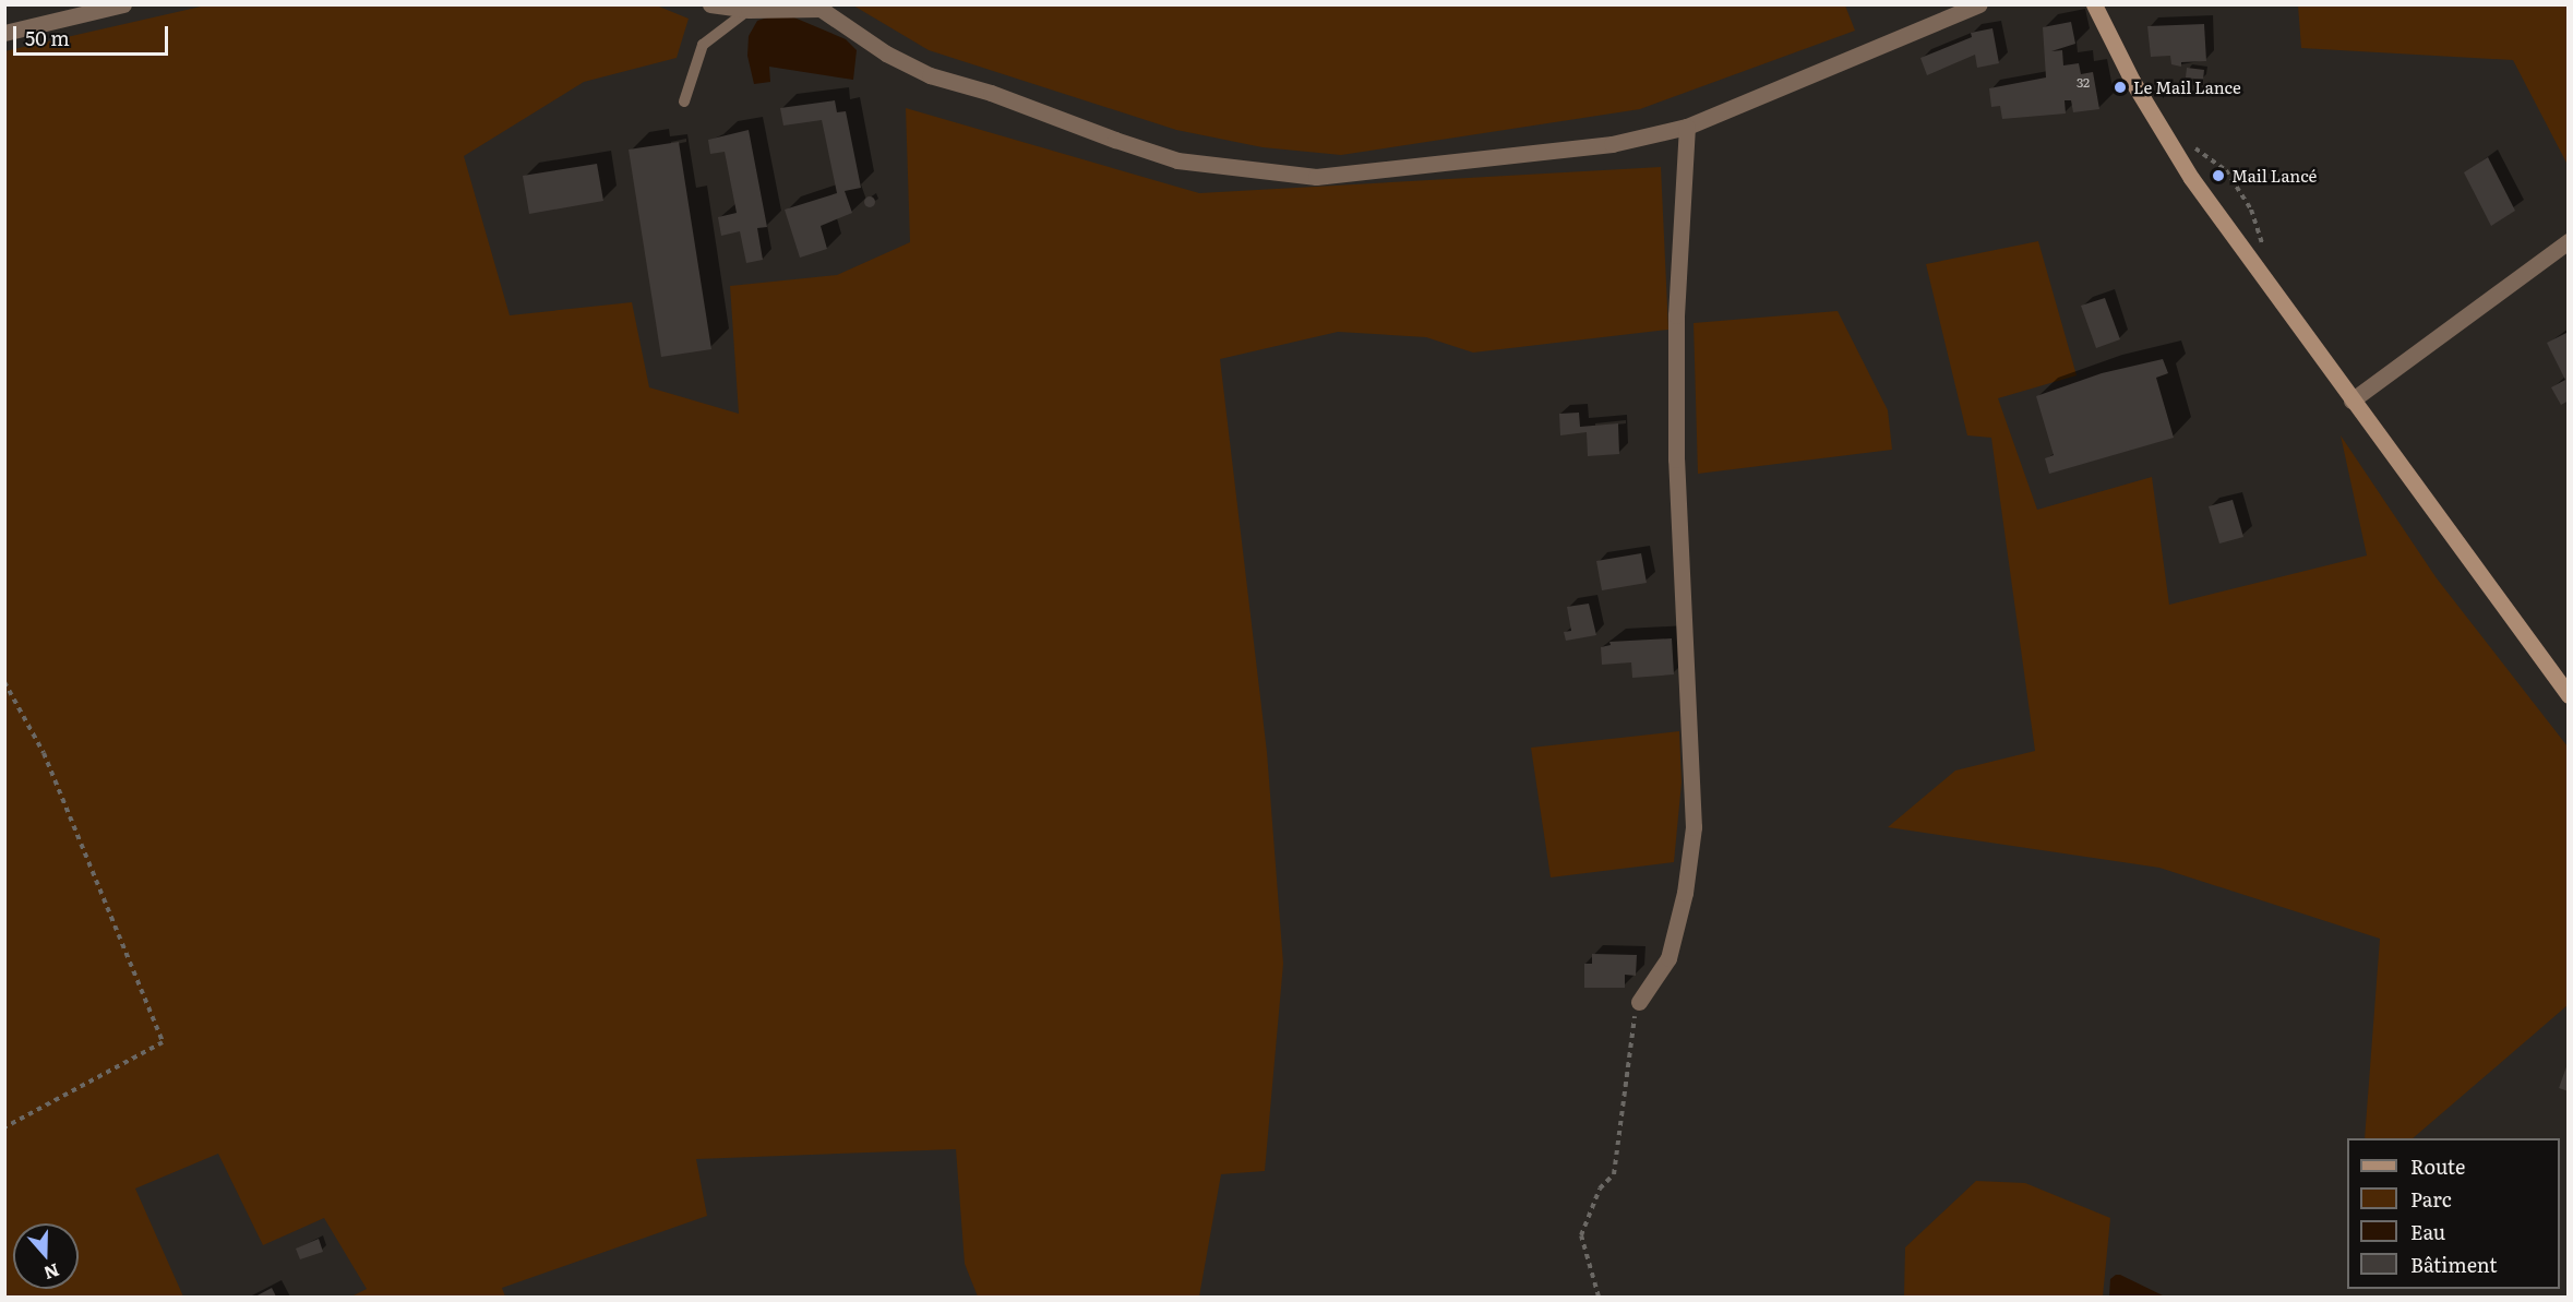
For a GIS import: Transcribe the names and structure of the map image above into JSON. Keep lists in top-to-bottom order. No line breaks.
{"places":["Le Mail Lance","Mail Lancé"],"house_numbers":["32"],"legend":["Route","Parc","Eau","Bâtiment"],"scale_bar":"50 m","north":"bottom"}
